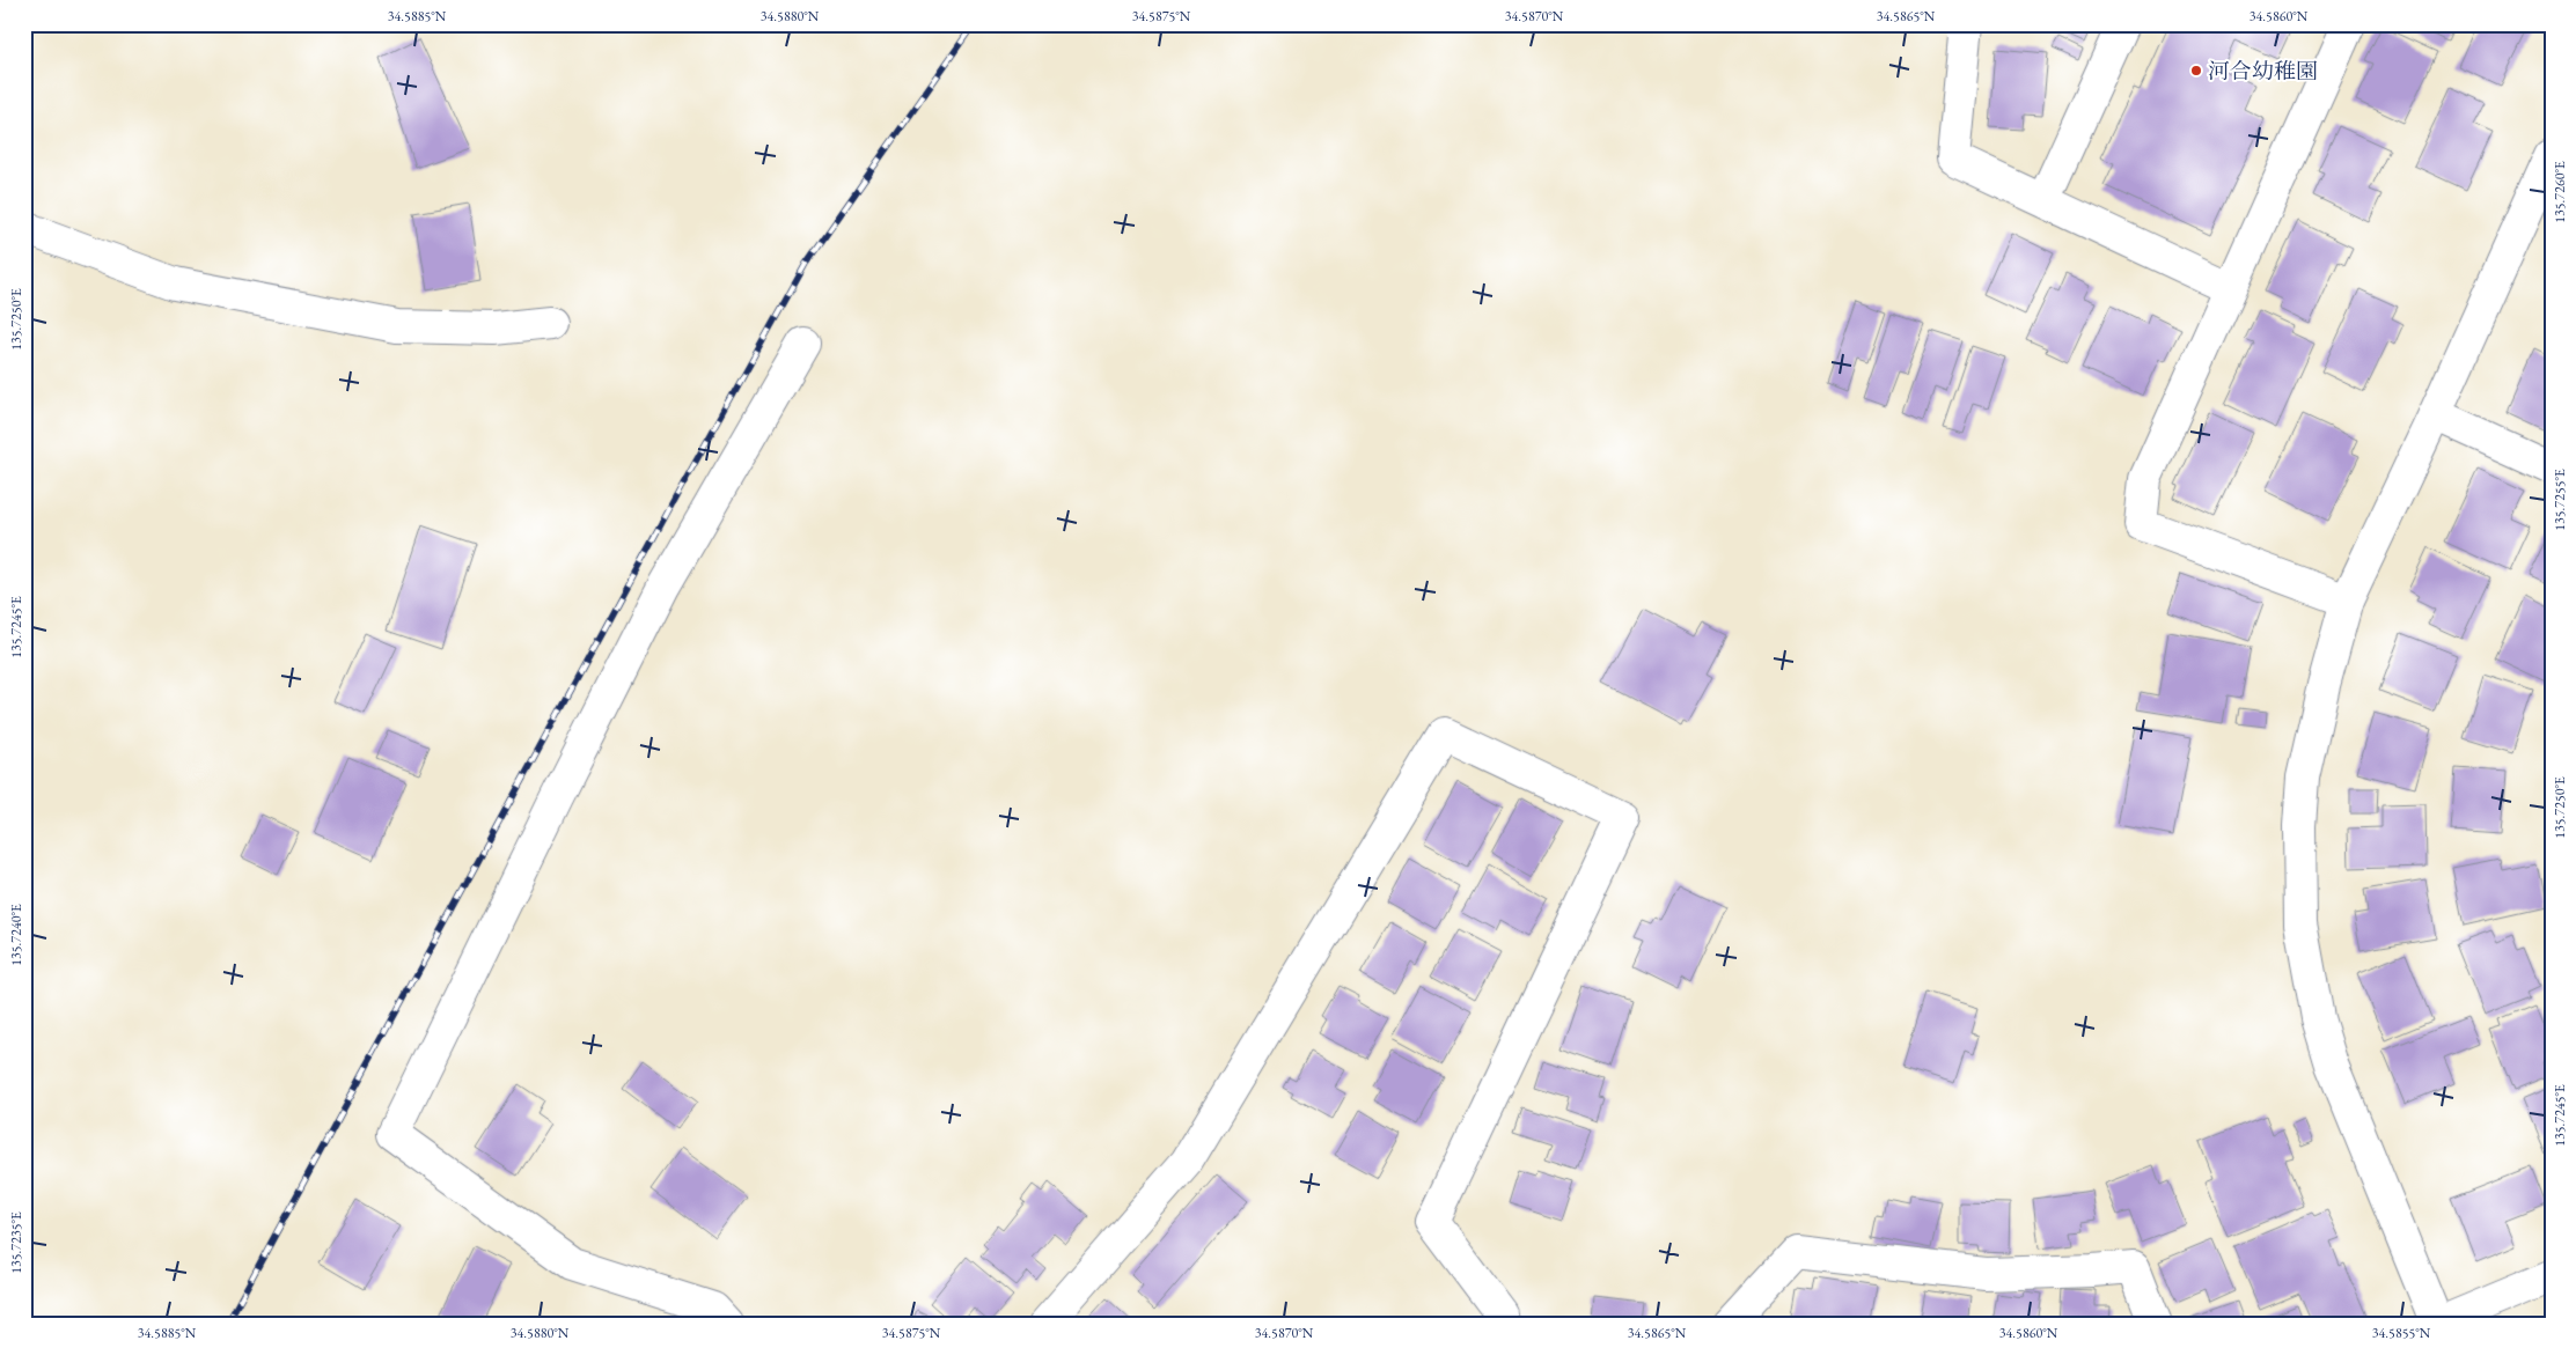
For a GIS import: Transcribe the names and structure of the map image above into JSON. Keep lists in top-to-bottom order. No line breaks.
{"places":["河合幼稚園"],"coordinates":["34.5885°N","34.5880°N","34.5875°N","34.5870°N","34.5865°N","34.5860°N","135.7260°E","135.7250°E","135.7255°E","135.7245°E","135.7240°E","135.7235°E","34.5855°N"]}
